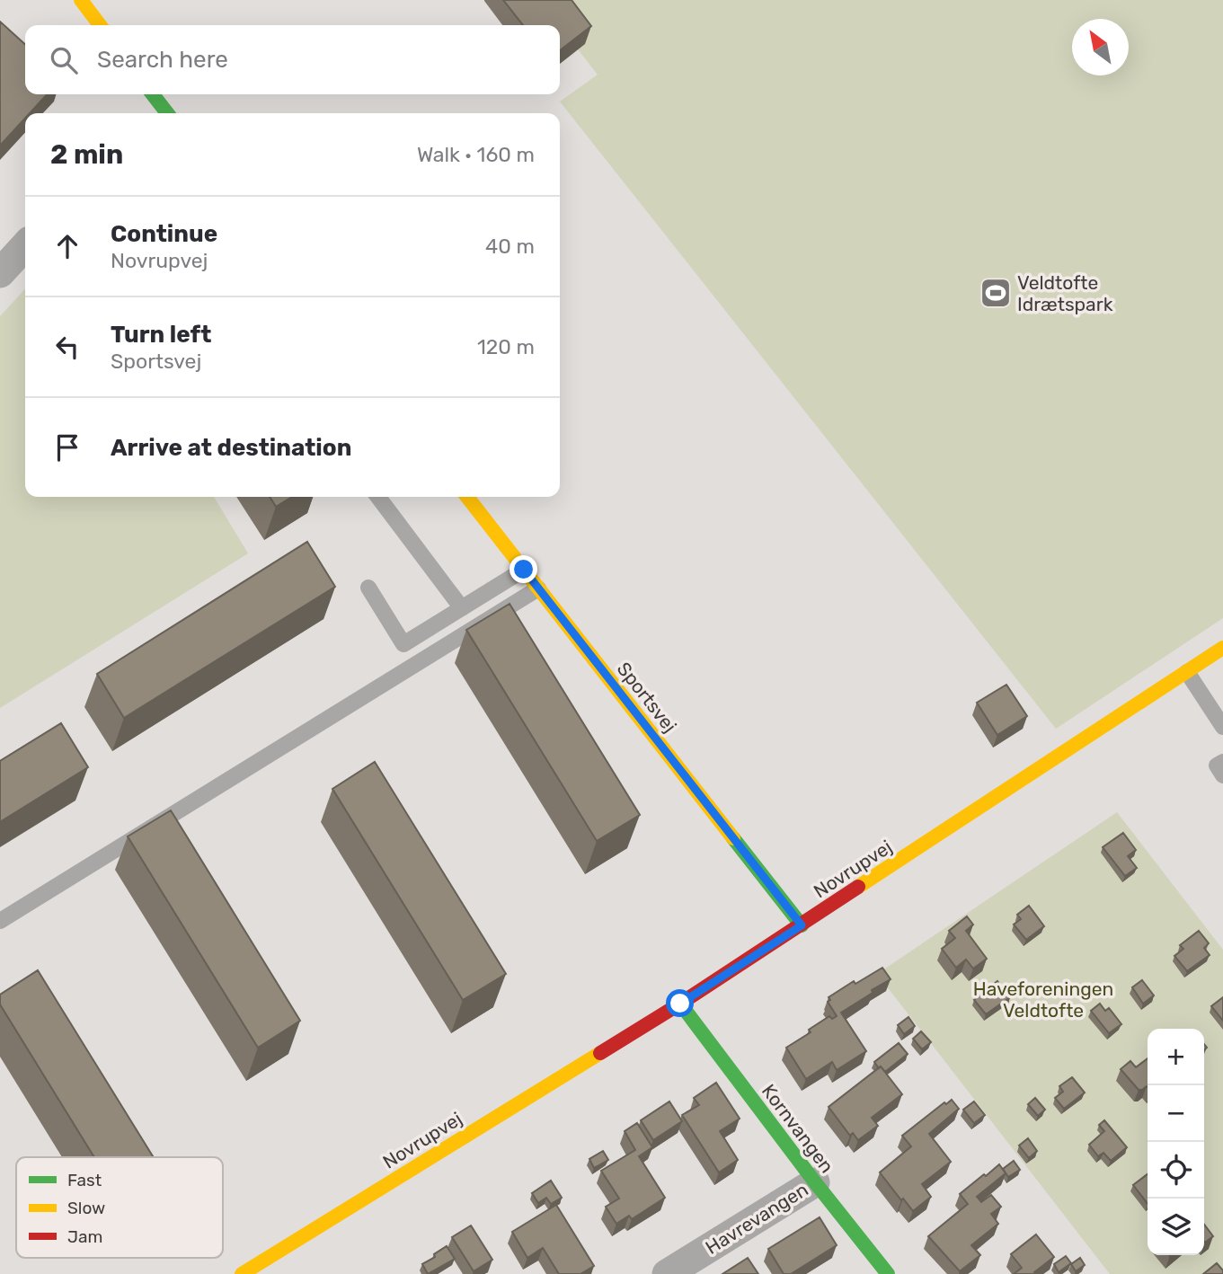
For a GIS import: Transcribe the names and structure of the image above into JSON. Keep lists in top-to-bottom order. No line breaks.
{"streets":{"street":["Sportsvej","Novrupvej","Kornvangen","Havrevangen"]},"crossings":[["Sportsvej","Novrupvej"],["Novrupvej","Kornvangen"],["Kornvangen","Havrevangen"]],"parks":["Haveforeningen Veldtofte"],"places":{"sports":["Veldtofte Idrætspark"]},"legend":["Fast","Slow","Jam"],"north":"top left","page":{"search":"Search here","heading":["2 min","Walk · 160 m"],"list":[["Continue","Novrupvej","40 m"],["Turn left","Sportsvej","120 m"],"Arrive at destination"],"map_buttons":["+","−"]}}
